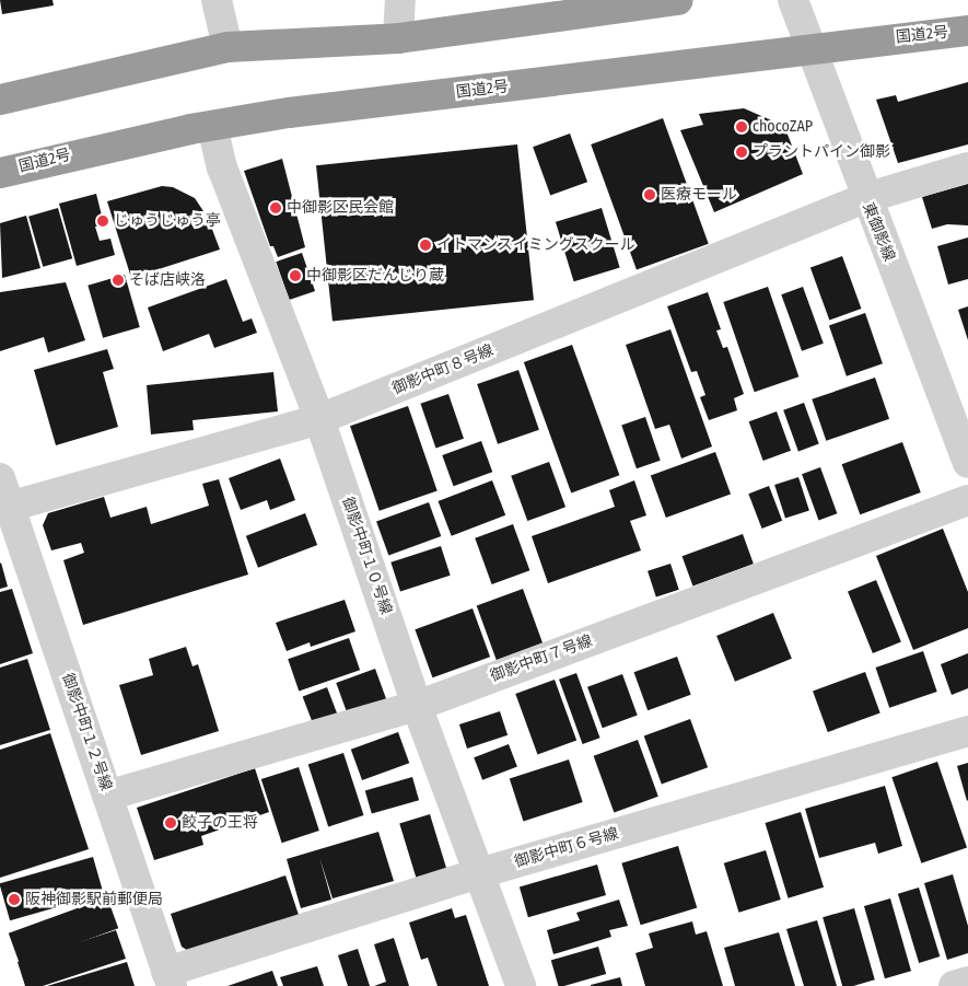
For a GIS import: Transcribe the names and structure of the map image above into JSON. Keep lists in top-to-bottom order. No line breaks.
{"streets":{"highway":["国道2号"],"street":["東御影線","御影中町８号線","御影中町１０号線","御影中町７号線","御影中町１２号線","御影中町６号線"]},"crossings":[["国道2号","東御影線"],["国道2号","御影中町１０号線"],["東御影線","御影中町８号線"],["御影中町８号線","御影中町１０号線"],["御影中町８号線","御影中町１２号線"],["御影中町１０号線","御影中町７号線"],["御影中町１０号線","御影中町６号線"],["御影中町７号線","御影中町１２号線"],["御影中町１２号線","御影中町６号線"]],"places":["chocoZAP","プラントパイン御影","医療モール","中御影区民会館","じゅうじゅう亭","イトマンスイミングスクール","中御影区だんじり蔵","そば店峡洛","餃子の王将","阪神御影駅前郵便局"]}
